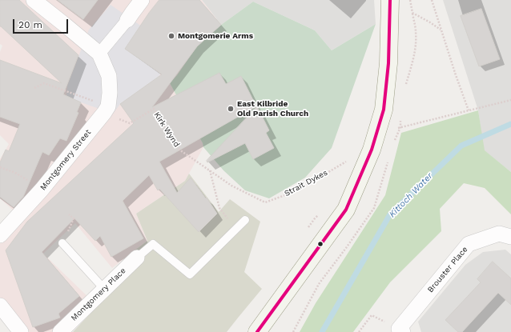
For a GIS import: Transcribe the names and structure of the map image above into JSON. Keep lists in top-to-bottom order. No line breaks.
{"streets":{"street":["Montgomery Street","Brouster Place","Montgomery Place"],"path":["Kirk Wynd","Strait Dykes"]},"crossings":[["Kirk Wynd","Montgomery Street"],["Kirk Wynd","Strait Dykes"]],"water":["Kittoch Water"],"places":["Montgomerie Arms","East Kilbride Old Parish Church"],"scale_bar":"20 m"}
